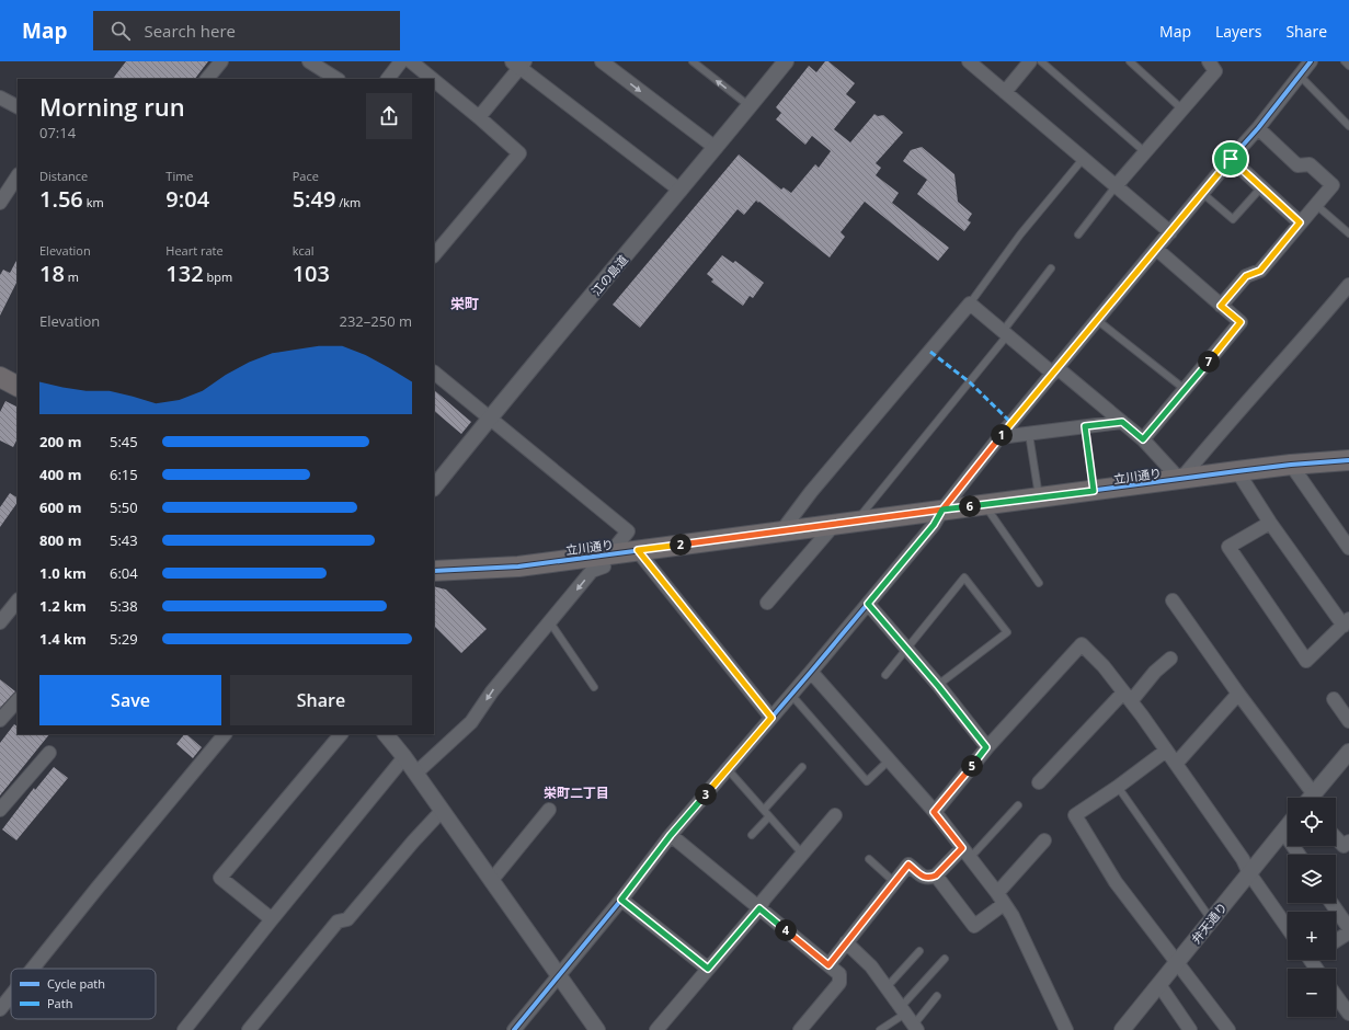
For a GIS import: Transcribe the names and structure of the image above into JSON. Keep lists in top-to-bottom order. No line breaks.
{"streets":{"main road":["立川通り"],"street":["江の島道","弁天通り"]},"districts":["栄町","栄町二丁目"],"legend":["Cycle path","Path"],"page":{"header":"Map","search":"Search here","nav":["Map","Layers","Share"],"heading":["Morning run","07:14"],"stats":[["Distance","1.56 km"],["Time","9:04"],["Pace","5:49 /km"],["Elevation","18 m"],["Heart rate","132 bpm"],["kcal","103"]],"chart":["Elevation","232–250 m"],"pins":["7","1","6","2","5","3","4"],"list":[{"name":"200 m","note":"5:45"},{"name":"400 m","note":"6:15"},{"name":"600 m","note":"5:50"},{"name":"800 m","note":"5:43"},{"name":"1.0 km","note":"6:04"},{"name":"1.2 km","note":"5:38"},{"name":"1.4 km","note":"5:29"}],"buttons":["Save","Share"],"map_buttons":["+","−"]}}
